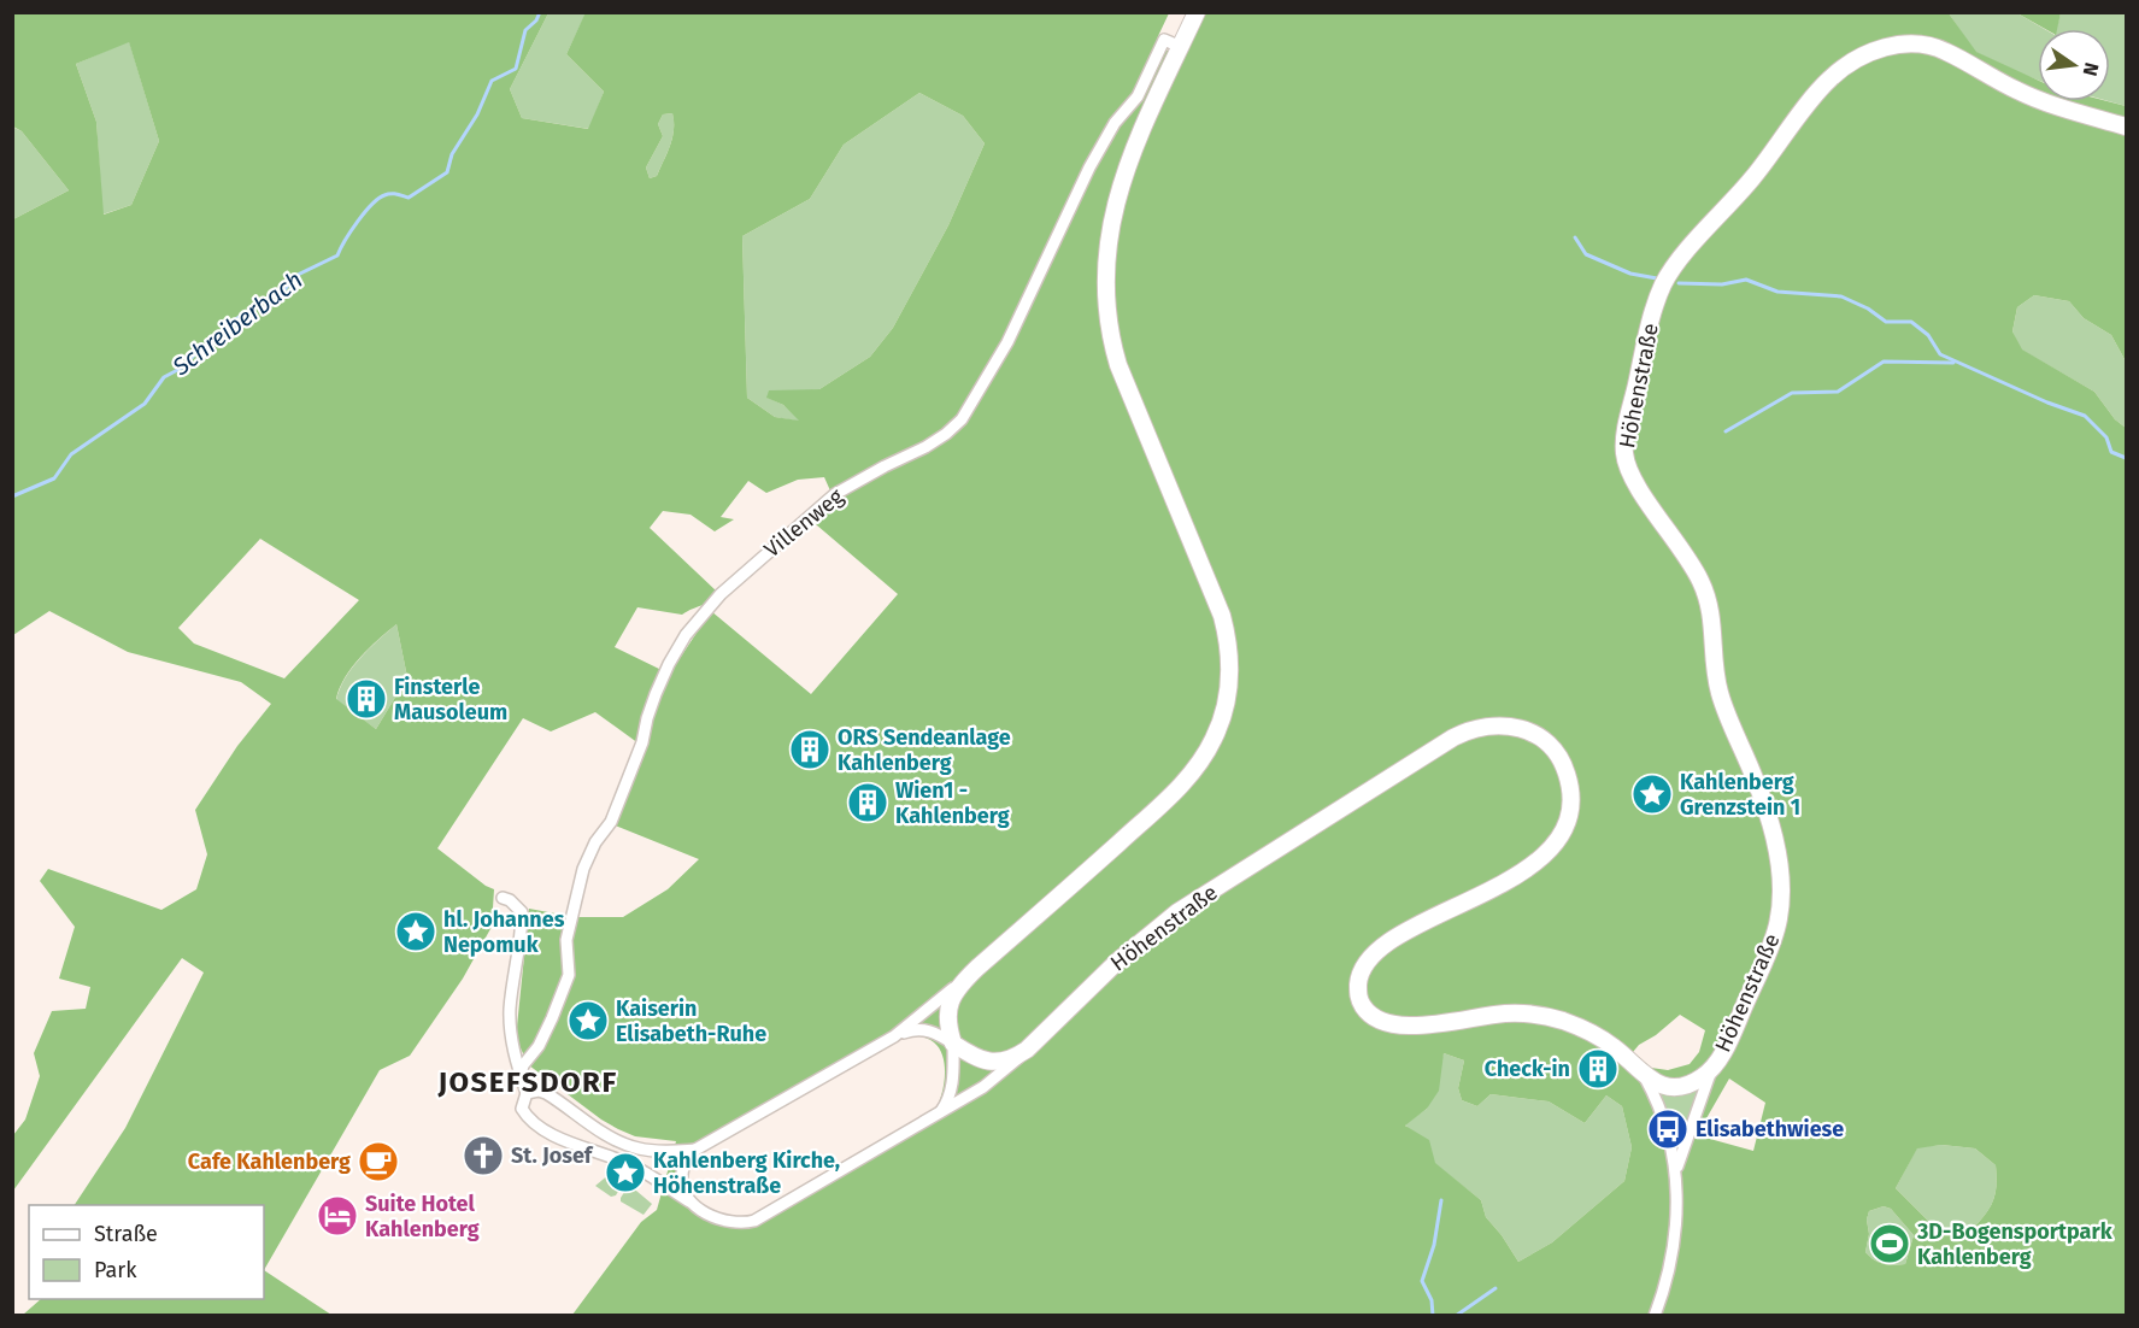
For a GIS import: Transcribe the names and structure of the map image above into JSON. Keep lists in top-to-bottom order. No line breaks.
{"streets":{"street":["Höhenstraße","Villenweg"]},"crossings":[["Höhenstraße","Villenweg"]],"districts":["JOSEFSDORF"],"water":["Schreiberbach"],"places":{"building":["Finsterle Mausoleum","ORS Sendeanlage Kahlenberg","Wien1 - Kahlenberg","Check-in"],"place":["Kahlenberg Grenzstein 1","hl. Johannes Nepomuk","Kaiserin Elisabeth-Ruhe","Kahlenberg Kirche, Höhenstraße"],"bus stop":["Elisabethwiese"],"church":["St. Josef"],"cafe":["Cafe Kahlenberg"],"hotel":["Suite Hotel Kahlenberg"],"sports":["3D-Bogensportpark Kahlenberg"]},"legend":["Straße","Park"],"north":"right"}
